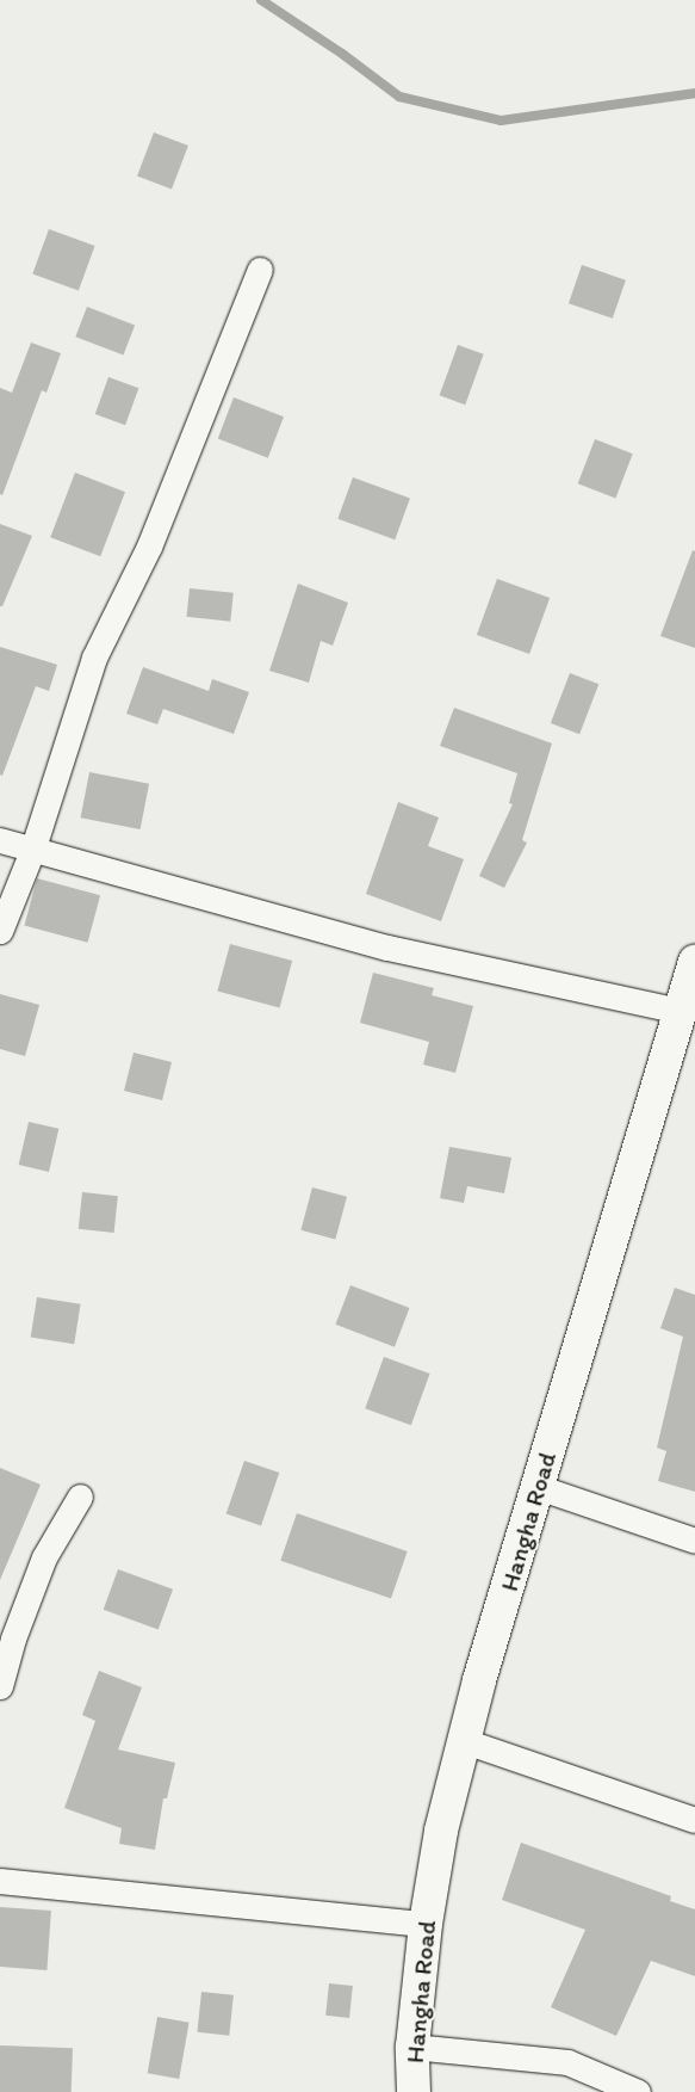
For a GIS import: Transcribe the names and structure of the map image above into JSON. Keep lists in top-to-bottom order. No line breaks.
{"streets":{"highway":["Hangha Road"]}}
